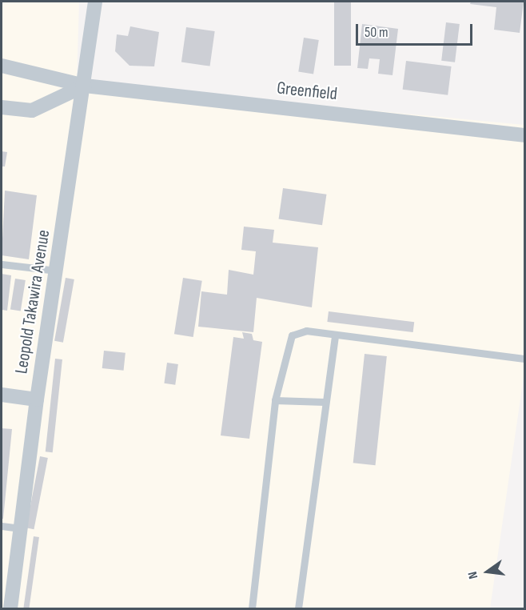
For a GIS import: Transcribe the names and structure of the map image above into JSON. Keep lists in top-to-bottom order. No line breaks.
{"streets":{"street":["Greenfield","Leopold Takawira Avenue"]},"crossings":[["Greenfield","Leopold Takawira Avenue"]],"scale_bar":"50 m","north":"left"}
